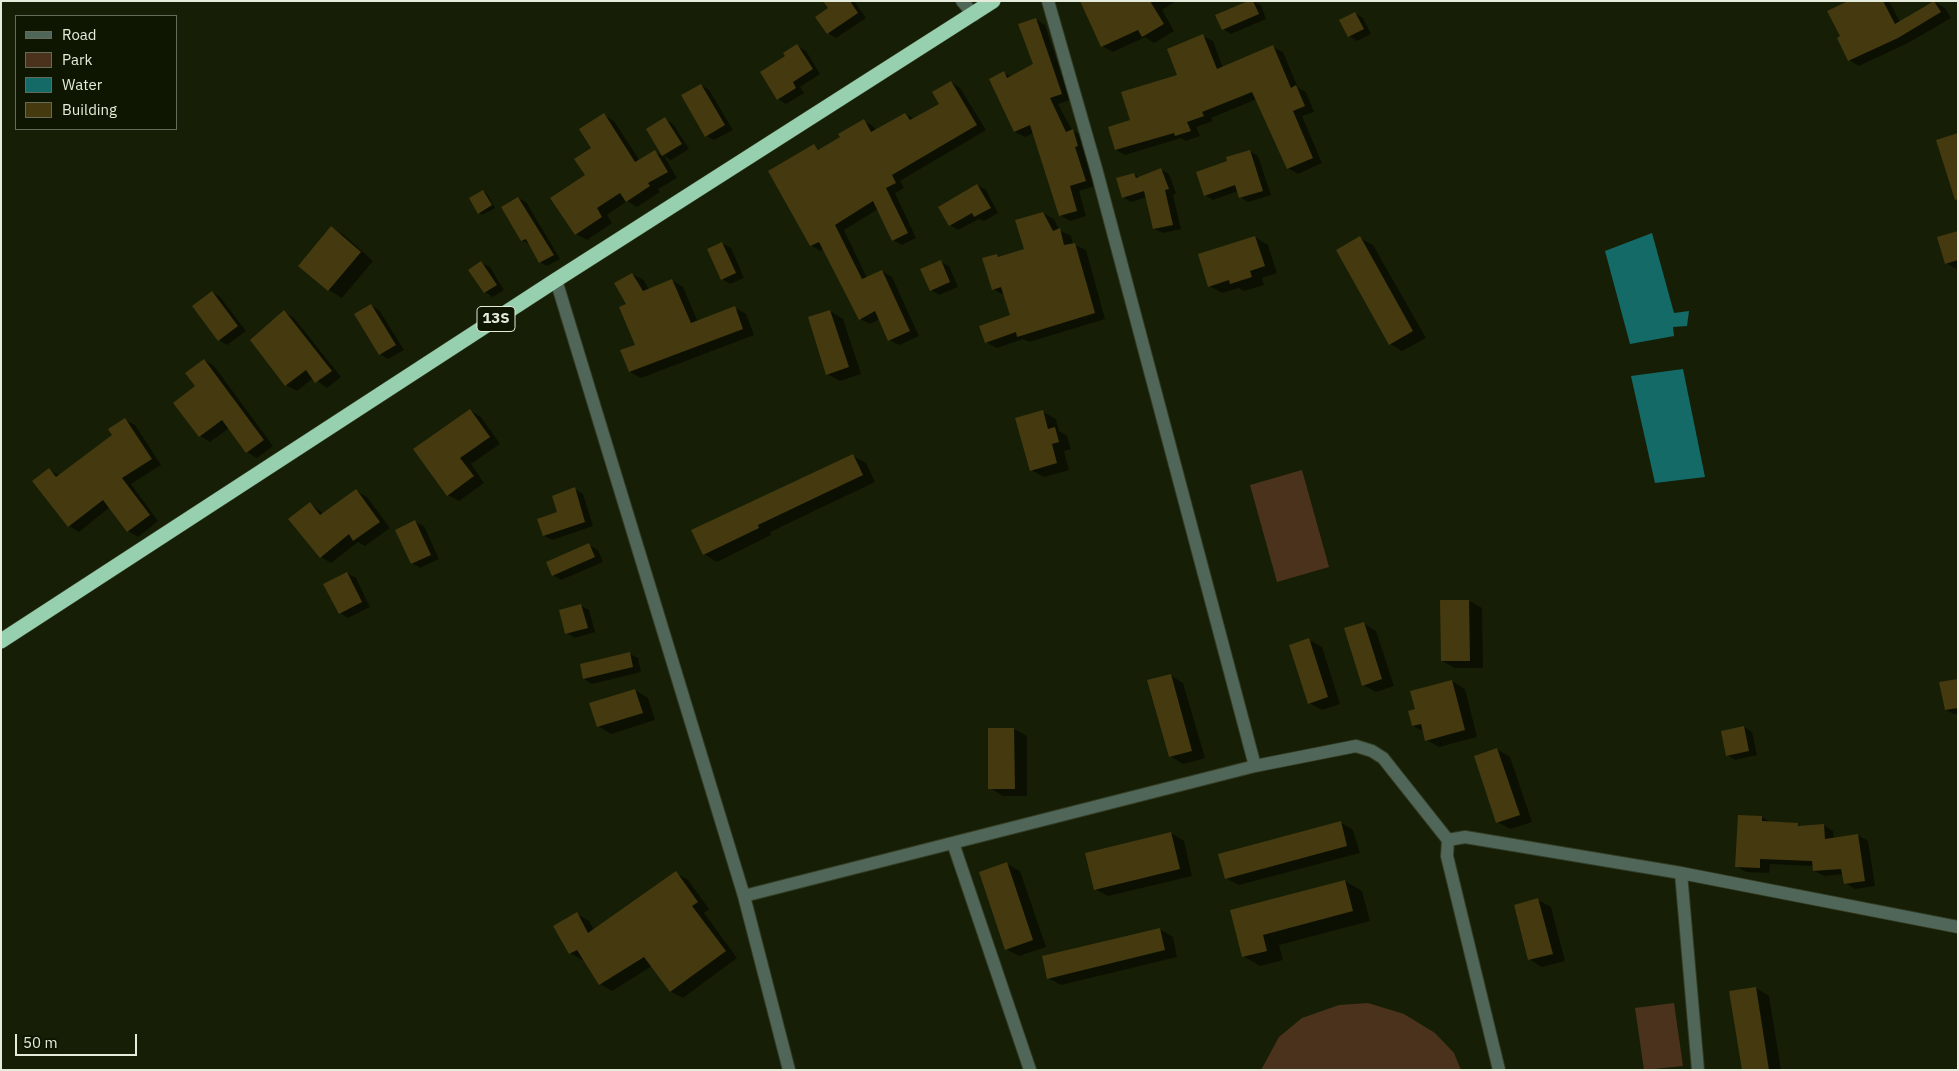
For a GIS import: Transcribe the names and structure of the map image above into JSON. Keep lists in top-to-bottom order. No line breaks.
{"streets":{"highway":["13S"]},"legend":["Road","Park","Water","Building"],"scale_bar":"50 m"}
